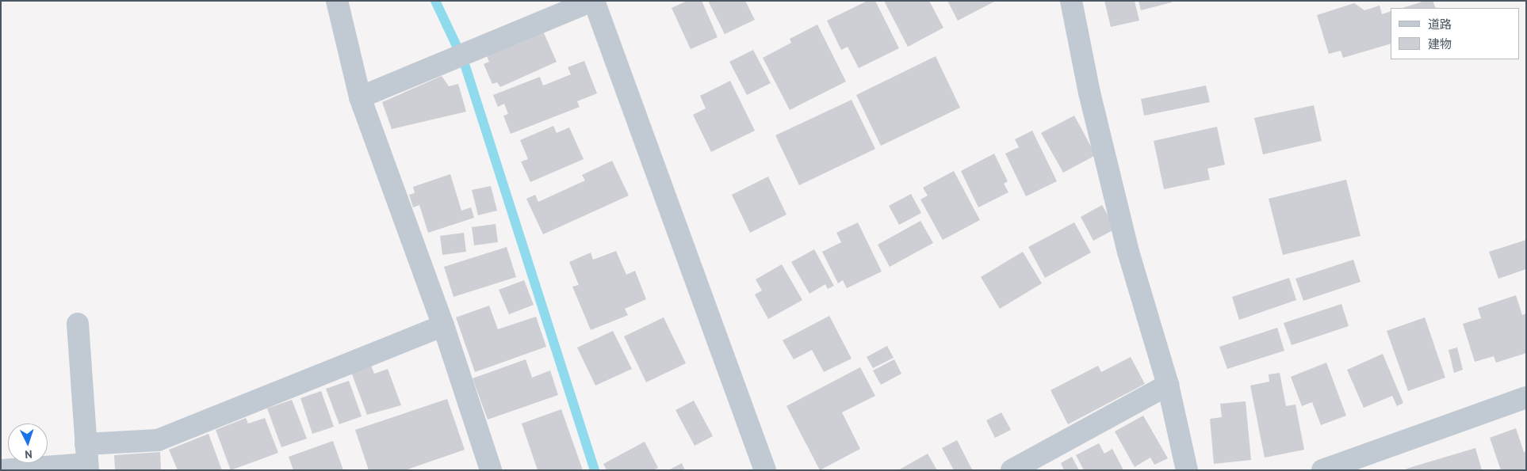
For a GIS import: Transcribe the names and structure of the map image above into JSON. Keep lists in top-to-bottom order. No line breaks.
{"legend":["道路","建物"],"north":"bottom"}
